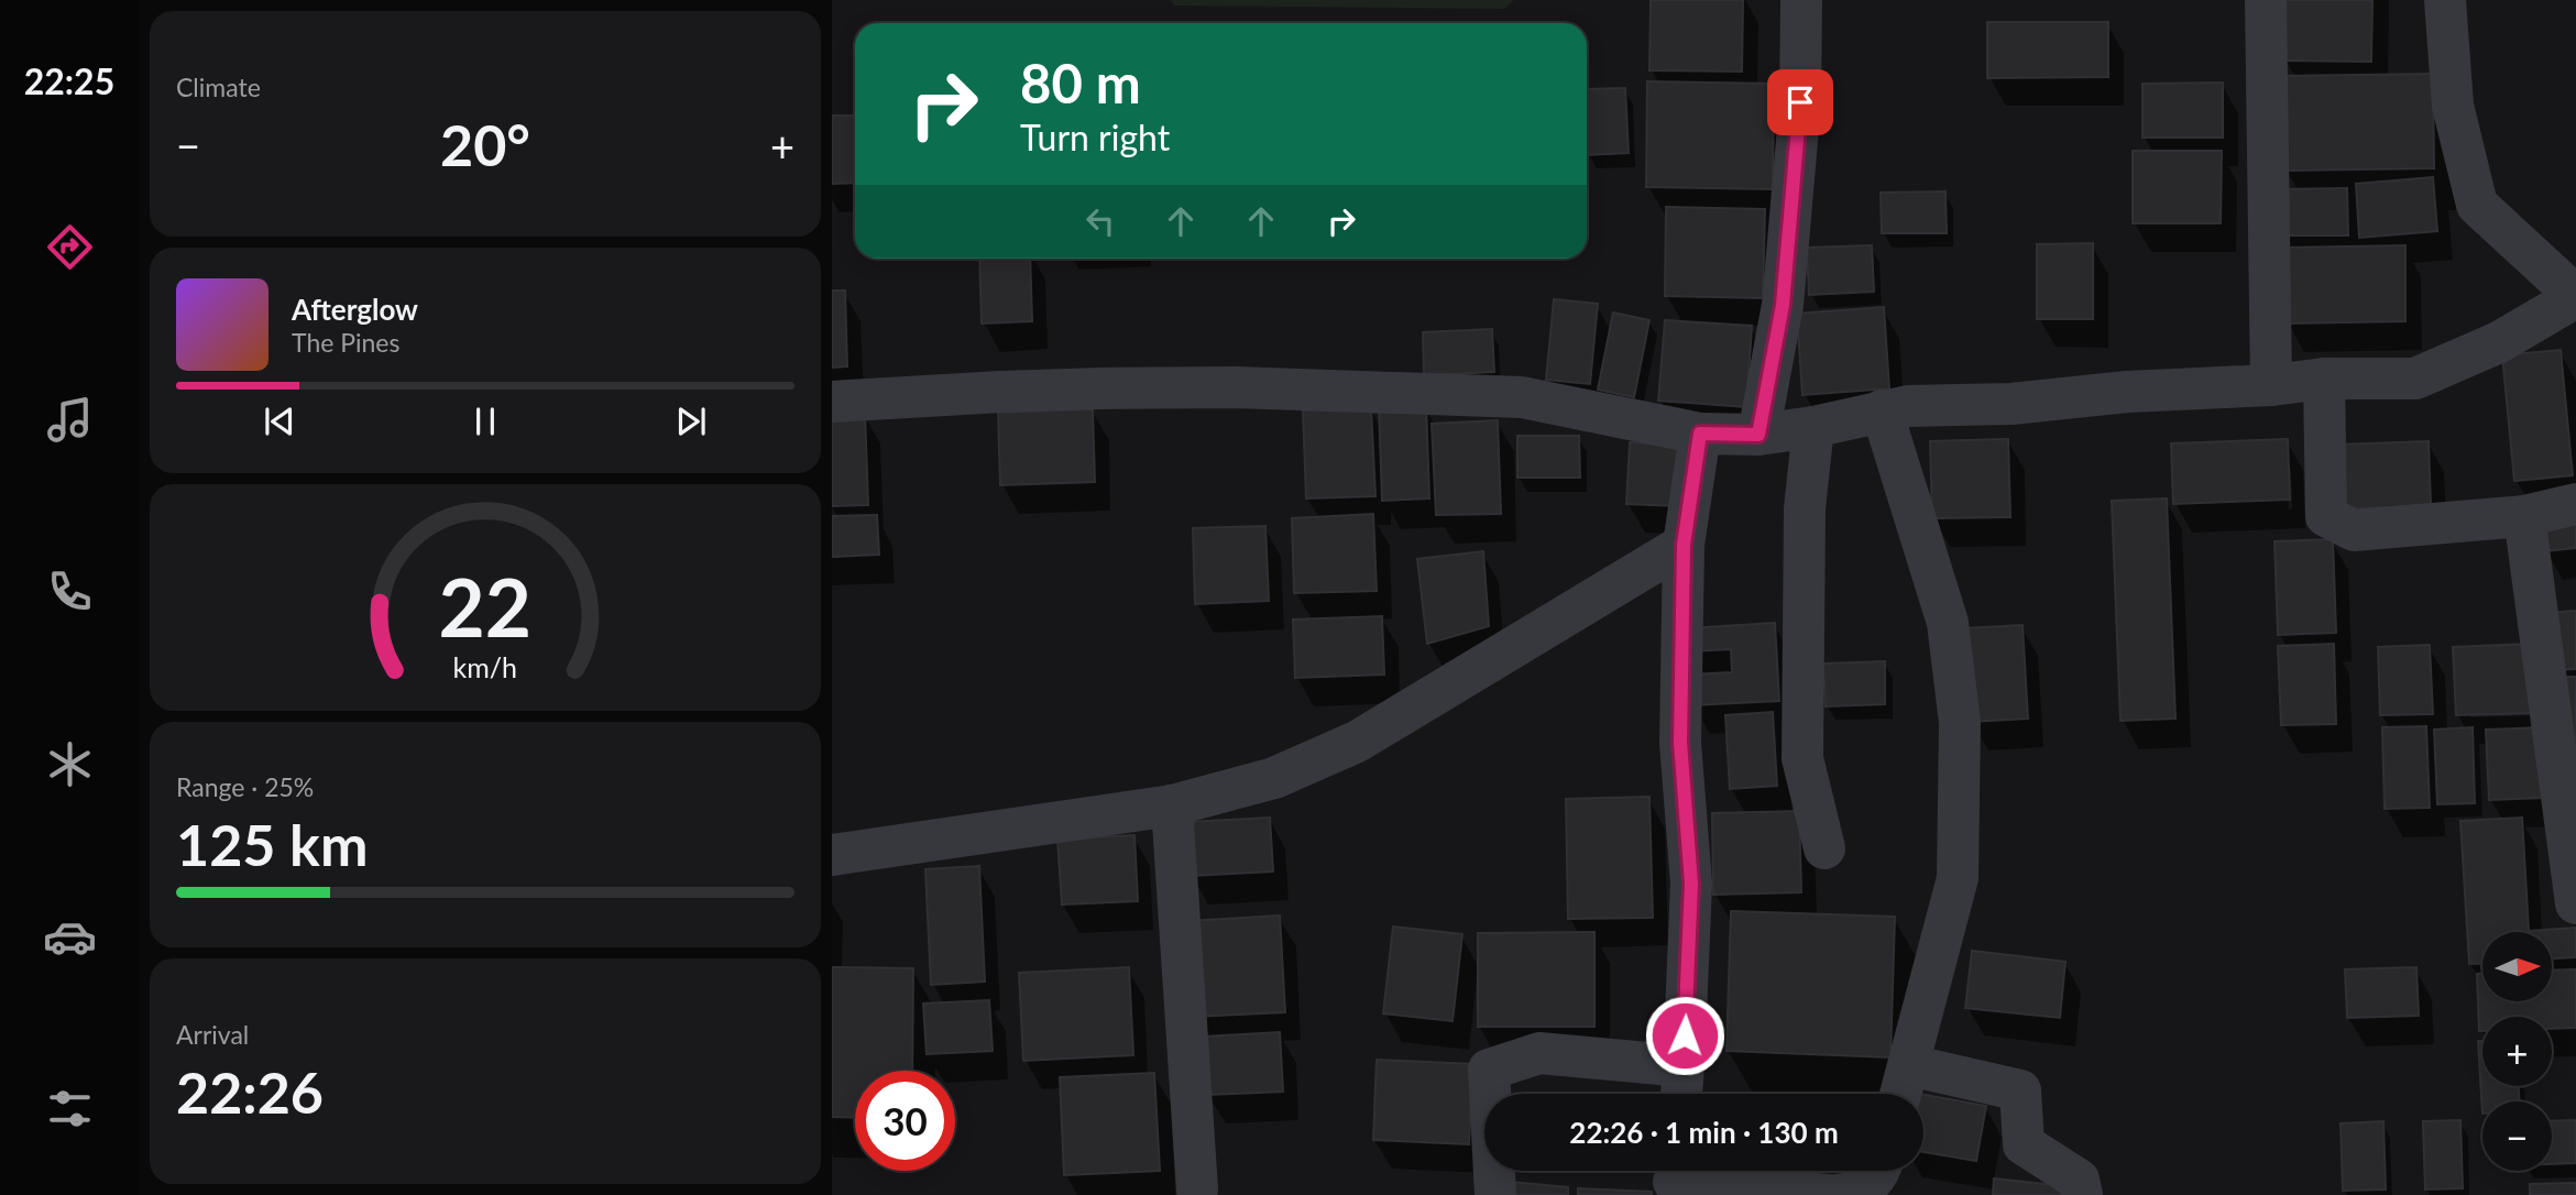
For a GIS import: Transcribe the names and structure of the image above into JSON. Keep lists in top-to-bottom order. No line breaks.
{"north":"right","page":{"tabs":"22:25","tile":["Climate",["Range · 25%","125 km"],["Arrival","22:26"]],"turn":["80 m","Turn right"],"heat":["−","20°","+"],"song":["Afterglow","The Pines"],"map_buttons":["+","−"],"limit":"30","trip":"22:26 · 1 min · 130 m","gauge":["22","km/h"]}}
